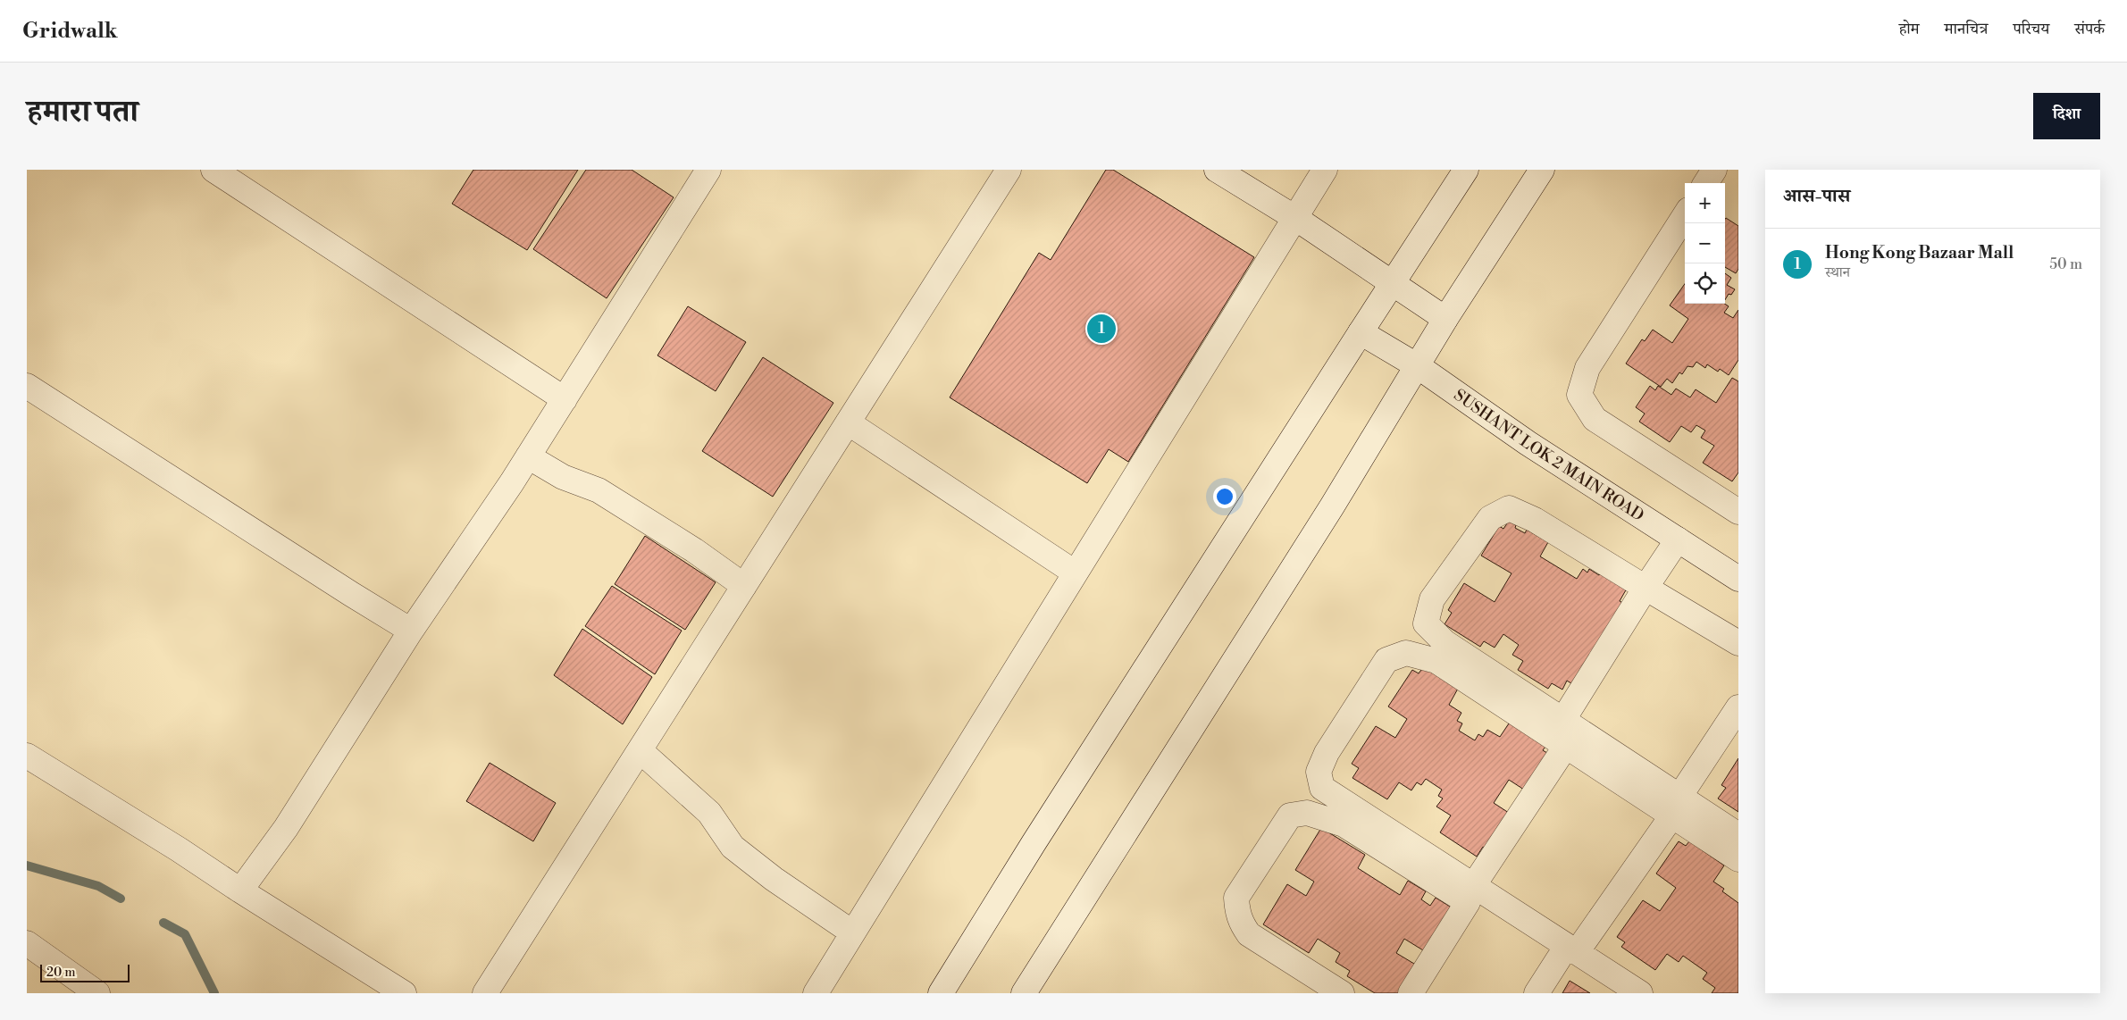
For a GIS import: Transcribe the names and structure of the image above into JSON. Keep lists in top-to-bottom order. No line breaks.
{"streets":{"street":["SUSHANT LOK 2 MAIN ROAD"]},"scale_bar":"20 m","page":{"header":"Gridwalk","nav":["होम","मानचित्र","परिचय","संपर्क"],"title":"हमारा पता","buttons":"दिशा","heading":"आस-पास","map_buttons":["+","−"],"list":[{"mark":"1","name":"Hong Kong Bazaar Mall","note":"स्थान","value":"50 m"}],"pins":"1","scale":"20 m"}}
